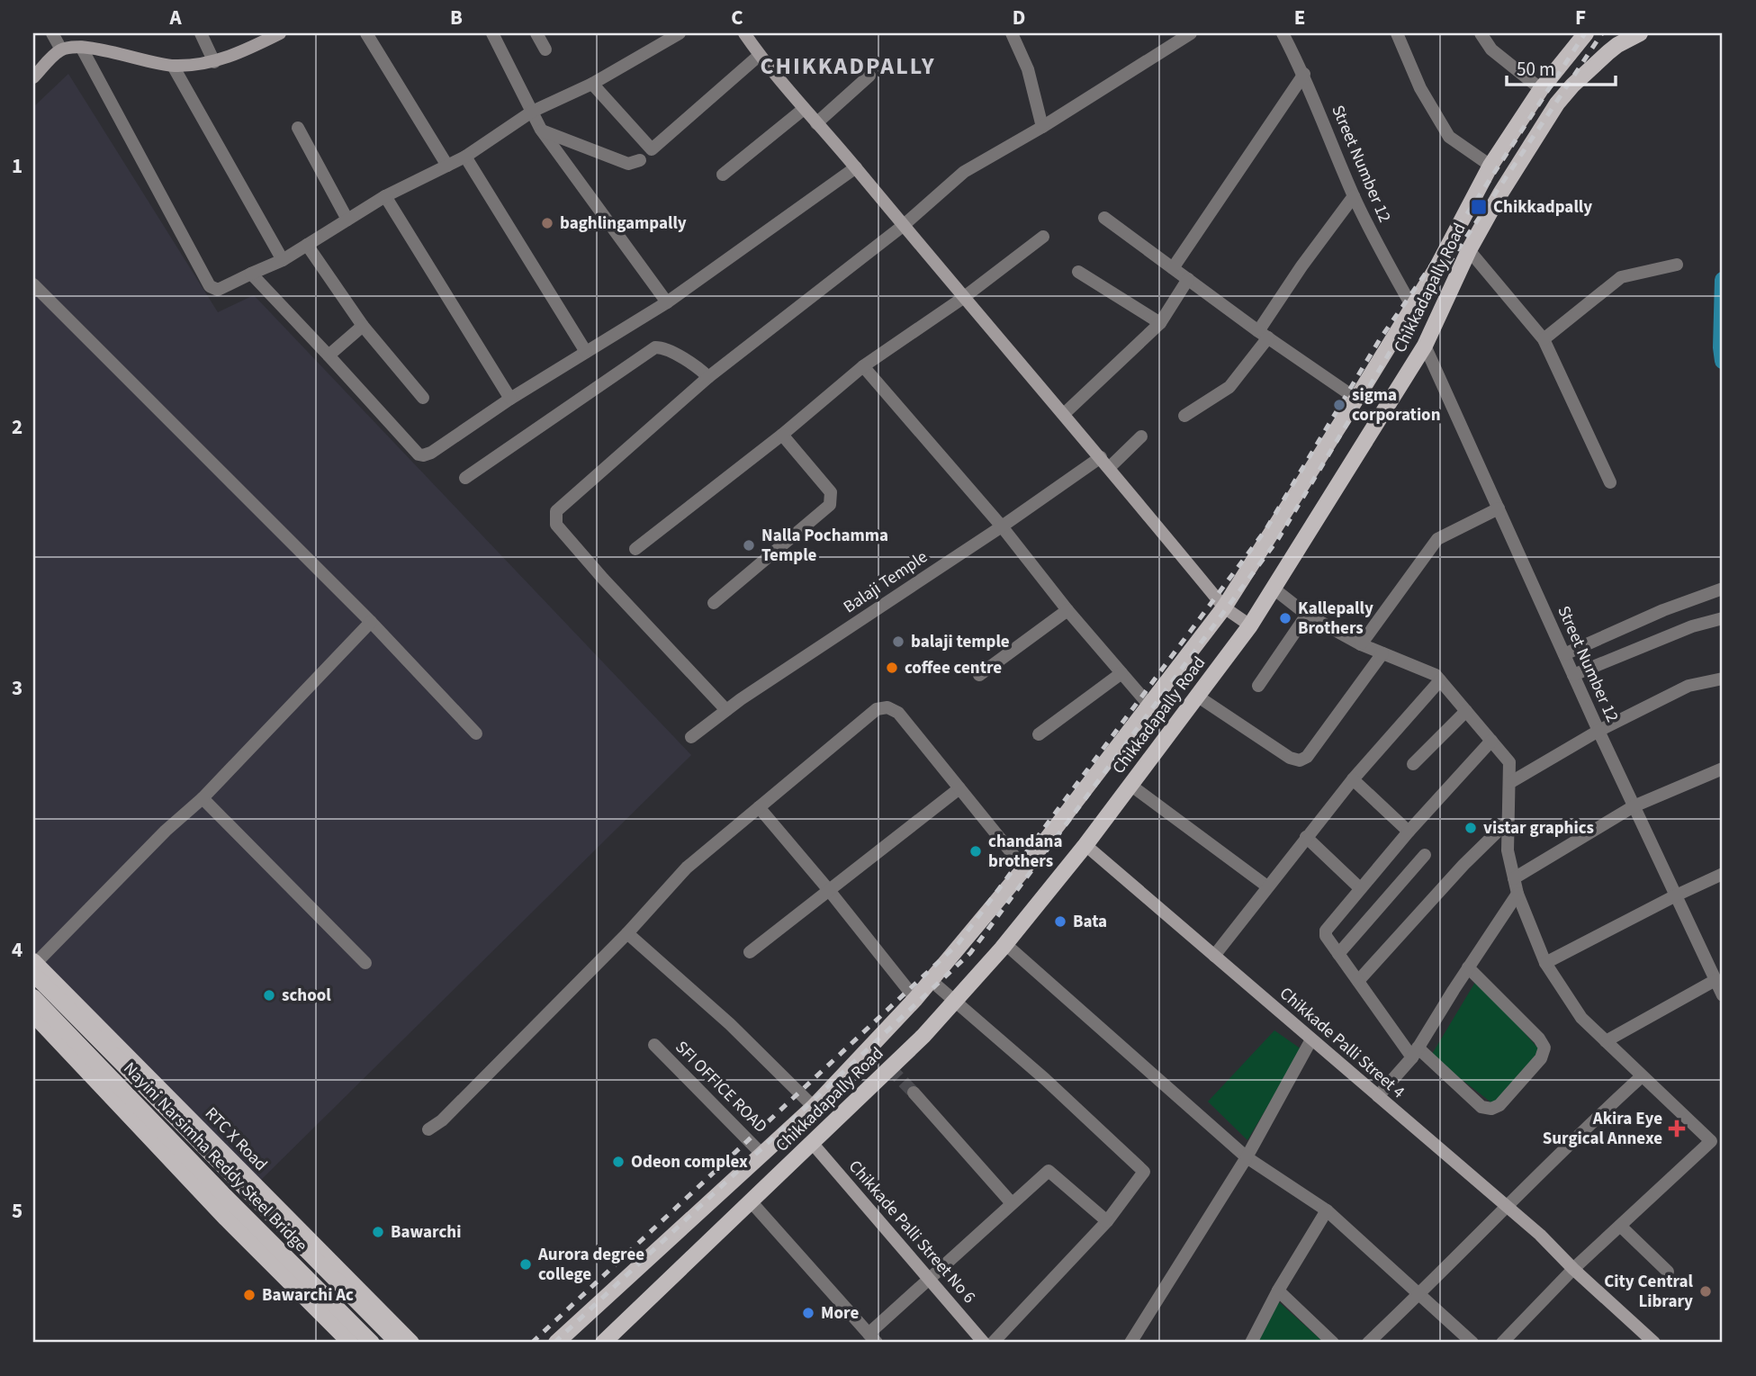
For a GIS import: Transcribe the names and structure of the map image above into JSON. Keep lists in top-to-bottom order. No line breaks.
{"streets":{"main road":["Chikkadapally Road","RTC X Road","Nayini Narsimha Reddy Steel Bridge"],"street":["Street Number 12","Balaji Temple","Chikkade Palli Street 4","SFI OFFICE ROAD","Chikkade Palli Street No 6"]},"crossings":[["Street Number 12","Chikkadapally Road"],["Chikkadapally Road","Chikkade Palli Street 4"],["Chikkadapally Road","SFI OFFICE ROAD"],["Chikkadapally Road","Chikkade Palli Street No 6"],["RTC X Road","Nayini Narsimha Reddy Steel Bridge"]],"districts":["CHIKKADPALLY"],"places":{"transit":["Chikkadpally"],"other":["baghlingampally","sigma corporation","Nalla Pochamma Temple","Kallepally Brothers","balaji temple","coffee centre","vistar graphics","chandana brothers","Bata","school","Odeon complex","Bawarchi","Aurora degree college","City Central Library","Bawarchi Ac","More"],"health":["Akira Eye Surgical Annexe"]},"scale_bar":"50 m","grid":{"columns":["A","B","C","D","E","F"],"rows":["1","2","3","4","5"]}}
